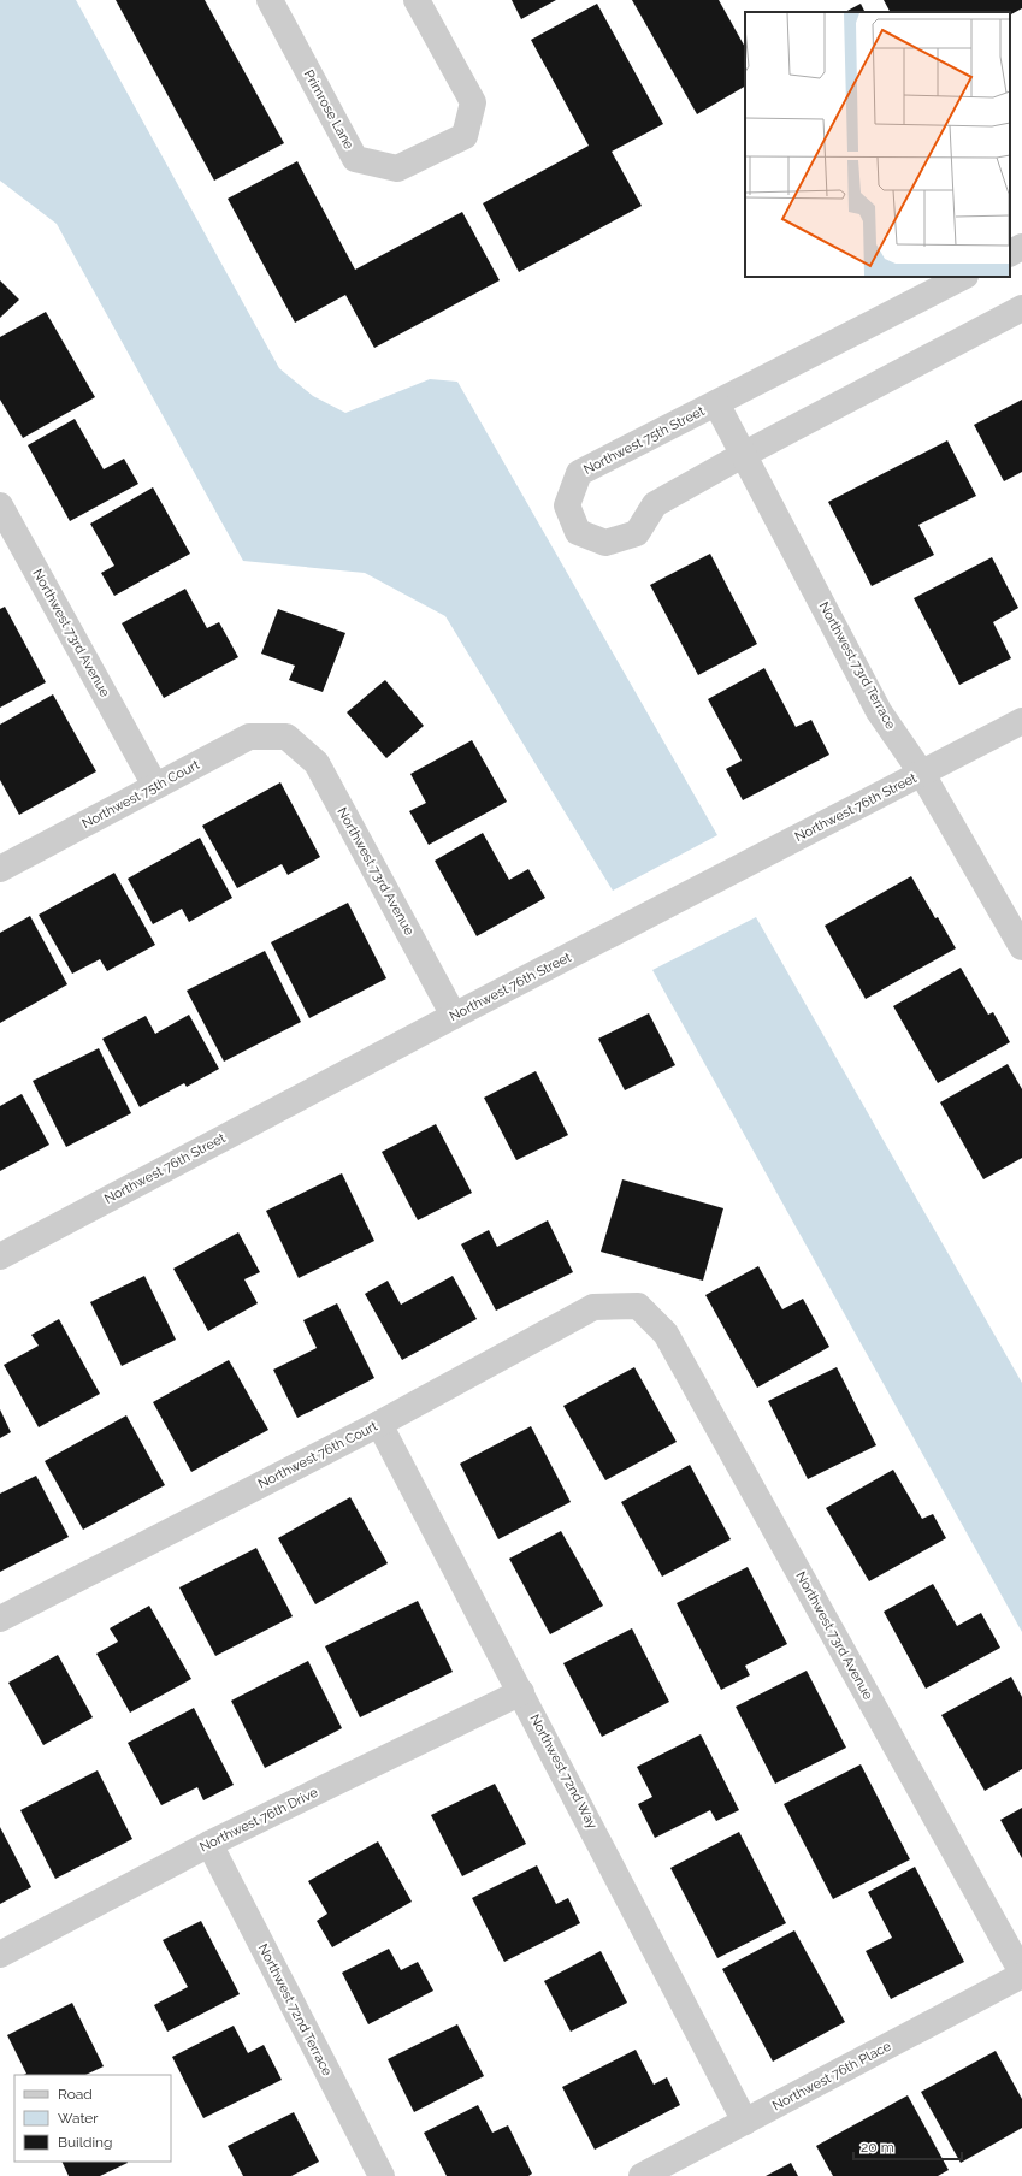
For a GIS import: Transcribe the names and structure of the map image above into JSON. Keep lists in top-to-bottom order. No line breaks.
{"streets":{"street":["Primrose Lane","Northwest 75th Street","Northwest 73rd Avenue","Northwest 73rd Terrace","Northwest 75th Court","Northwest 76th Street","Northwest 76th Court","Northwest 72nd Way","Northwest 76th Drive","Northwest 72nd Terrace","Northwest 76th Place"]},"crossings":[["Northwest 75th Street","Northwest 73rd Terrace"],["Northwest 73rd Avenue","Northwest 75th Court"],["Northwest 73rd Avenue","Northwest 76th Street"],["Northwest 73rd Avenue","Northwest 76th Court"],["Northwest 73rd Avenue","Northwest 76th Place"],["Northwest 73rd Terrace","Northwest 76th Street"],["Northwest 76th Court","Northwest 72nd Way"],["Northwest 72nd Way","Northwest 76th Drive"],["Northwest 72nd Way","Northwest 76th Place"],["Northwest 76th Drive","Northwest 72nd Terrace"]],"legend":["Road","Water","Building"],"scale_bar":"20 m"}
